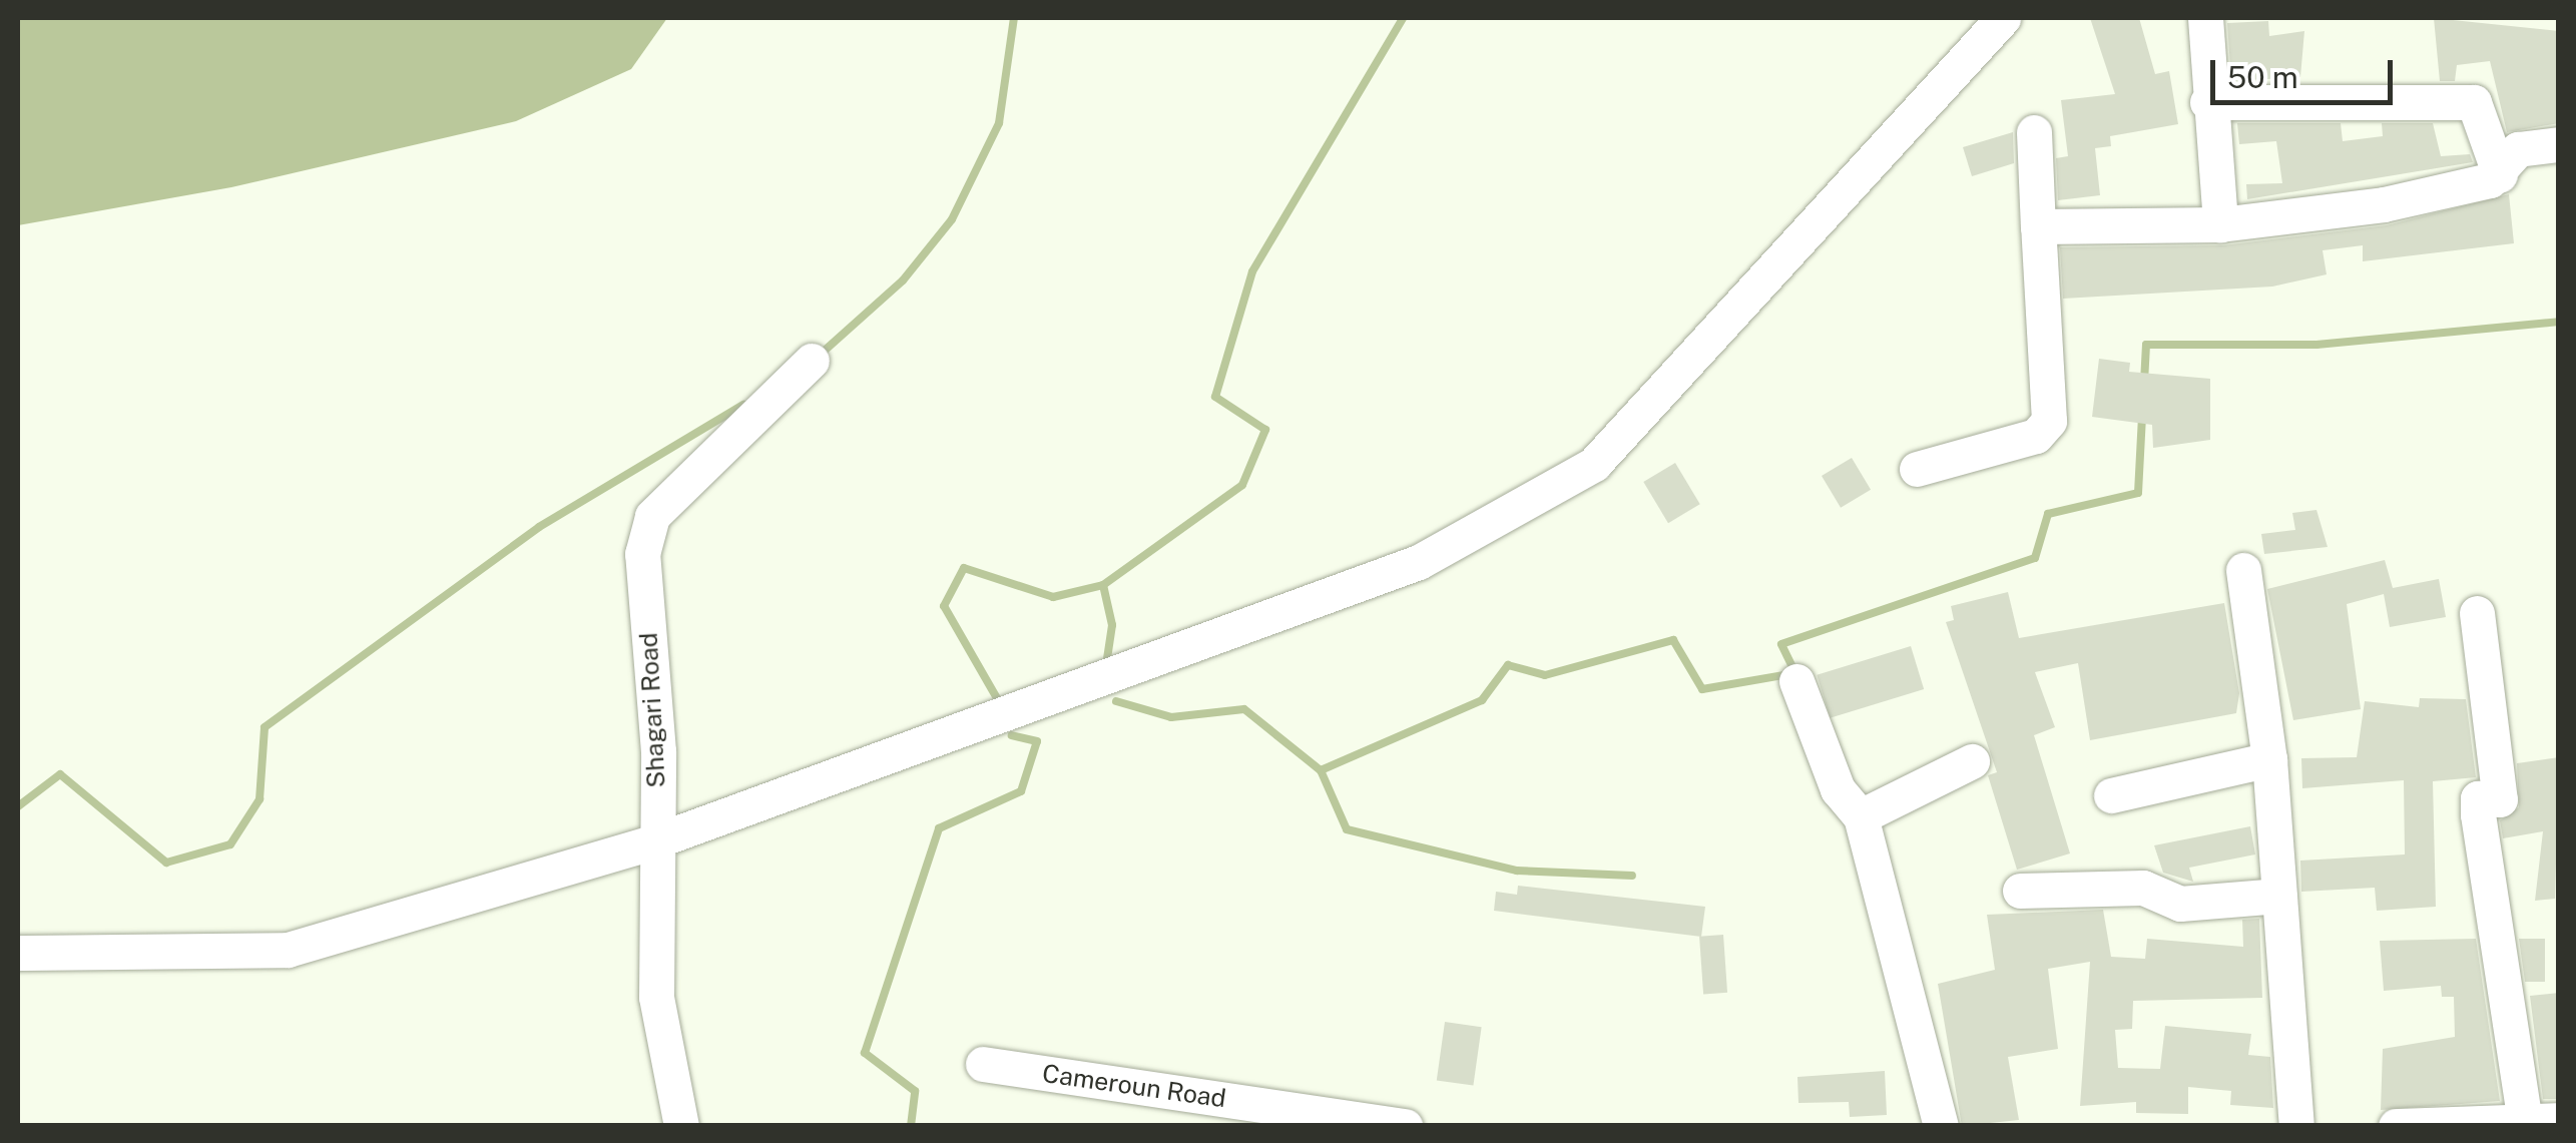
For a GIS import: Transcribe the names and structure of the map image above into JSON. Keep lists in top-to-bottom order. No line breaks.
{"streets":{"street":["Shagari Road","Cameroun Road"]},"scale_bar":"50 m"}
